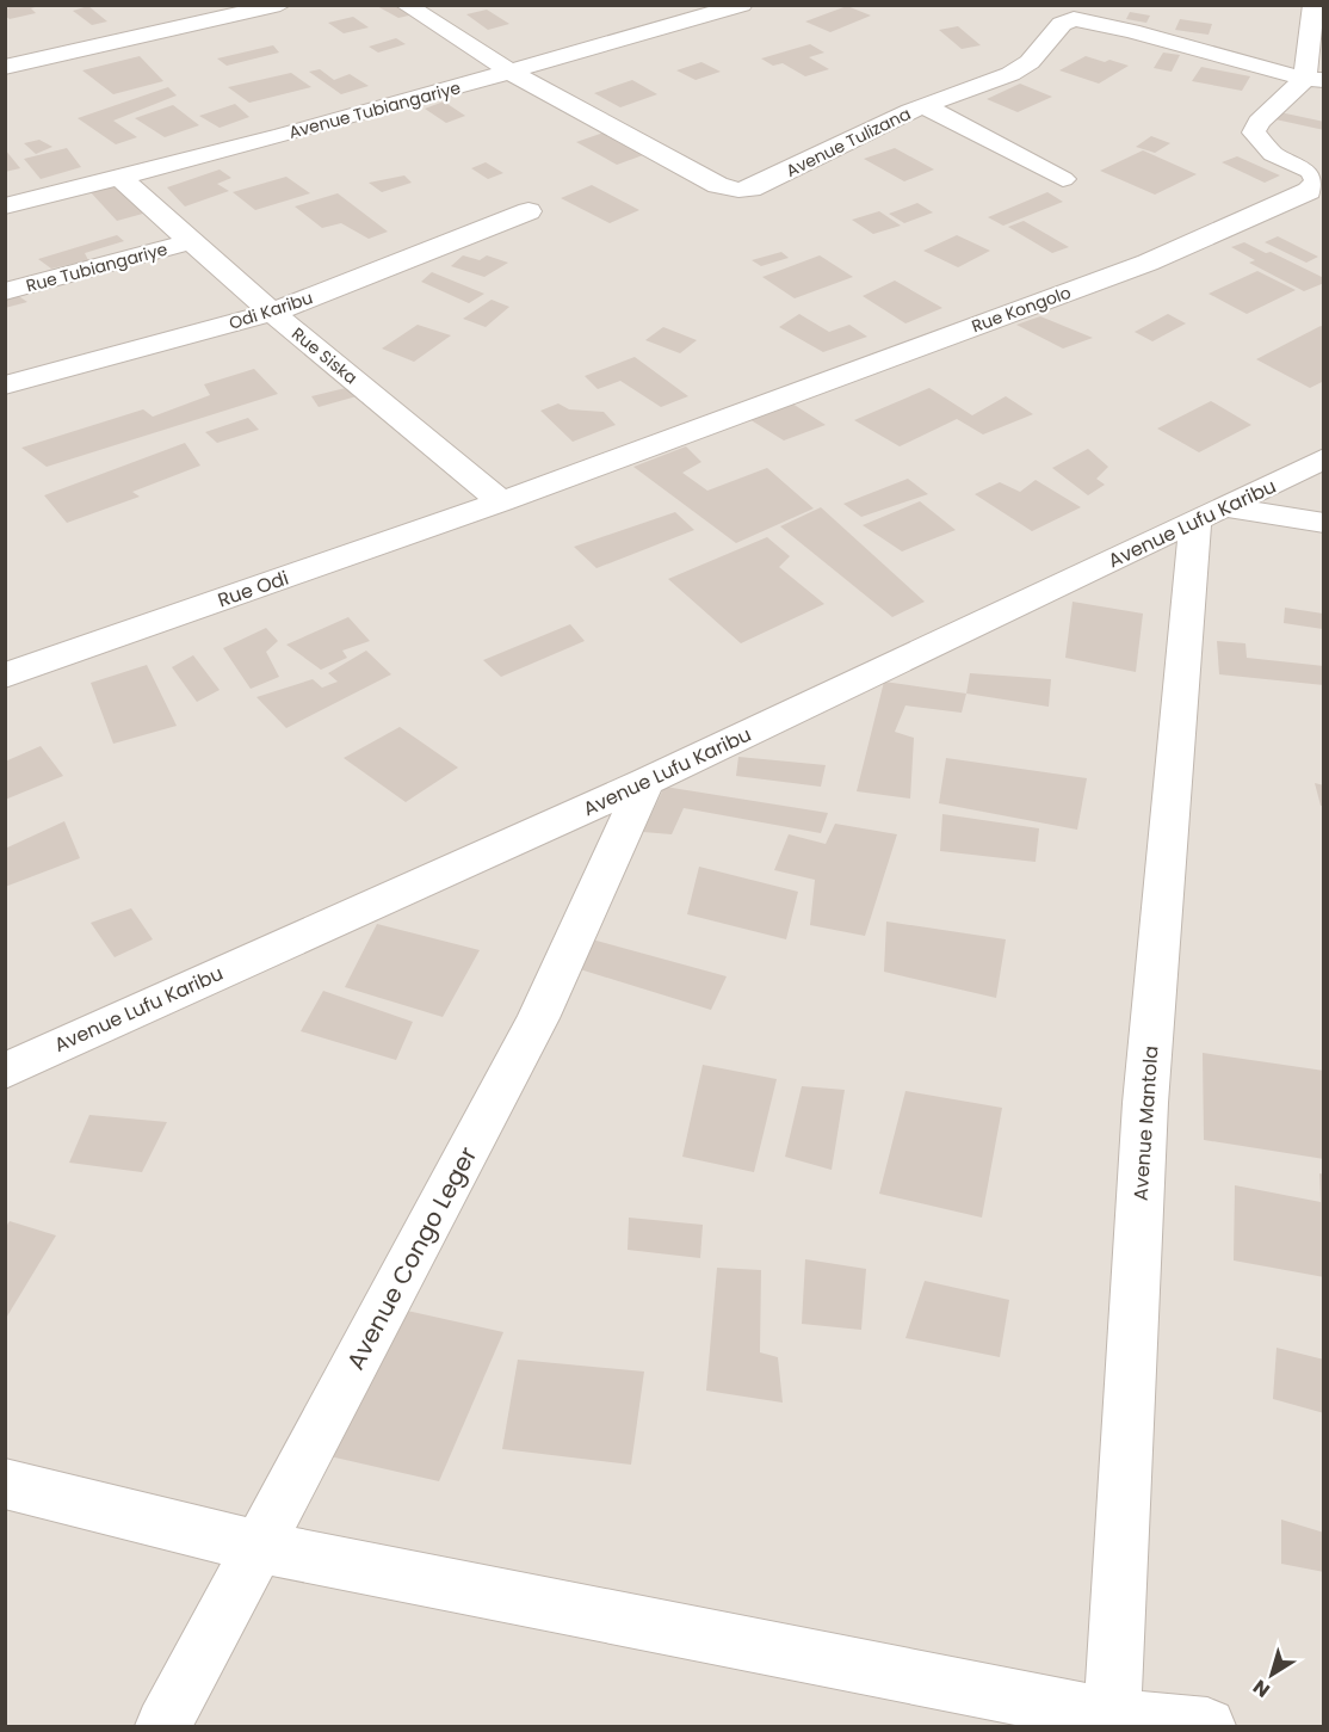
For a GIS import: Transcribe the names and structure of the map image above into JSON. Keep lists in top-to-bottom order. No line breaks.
{"streets":{"street":["Avenue Tubiangariye","Avenue Tulizana","Rue Tubiangariye","Rue Kongolo","Odi Karibu","Rue Siska","Avenue Lufu Karibu","Rue Odi","Avenue Mantola","Avenue Congo Leger"]},"crossings":[["Avenue Tubiangariye","Avenue Tulizana"],["Avenue Tubiangariye","Rue Siska"],["Avenue Tulizana","Rue Kongolo"],["Rue Tubiangariye","Rue Siska"],["Rue Kongolo","Rue Siska"],["Rue Kongolo","Rue Odi"],["Odi Karibu","Rue Siska"],["Rue Siska","Rue Odi"],["Avenue Lufu Karibu","Avenue Mantola"],["Avenue Lufu Karibu","Avenue Congo Leger"]],"north":"bottom left"}
